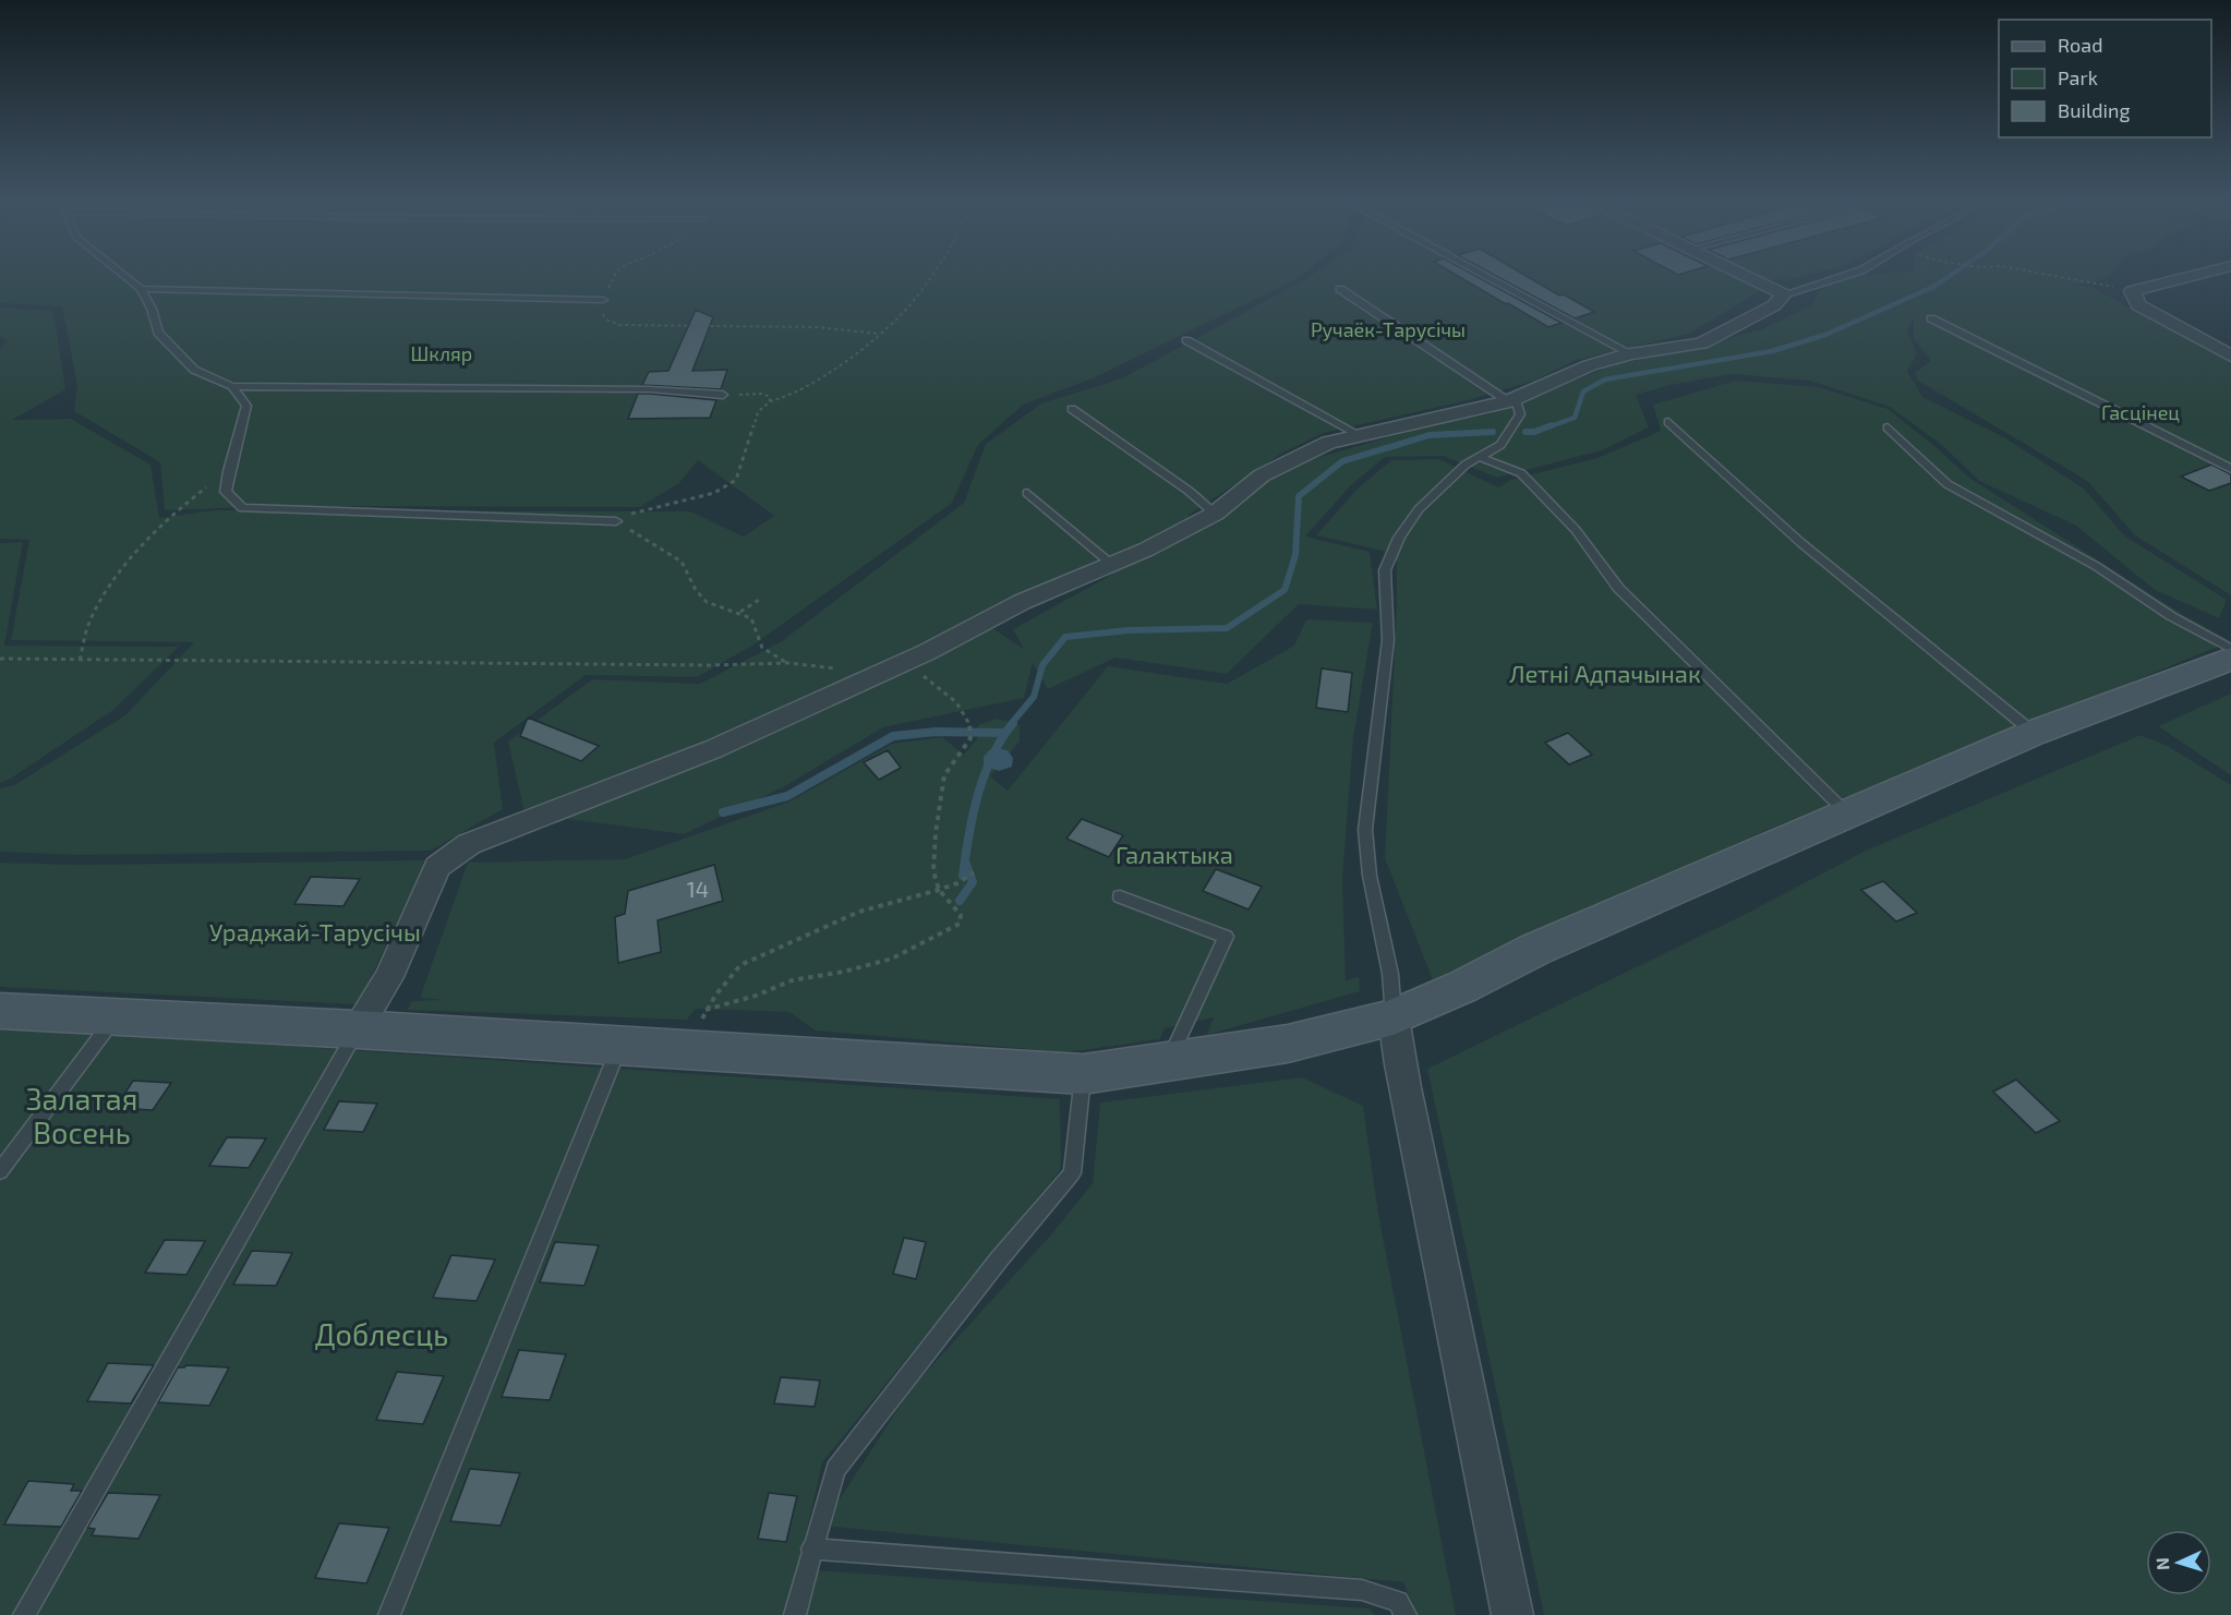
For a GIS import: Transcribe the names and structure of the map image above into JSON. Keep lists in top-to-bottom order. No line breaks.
{"parks":["Ручаёк-Тарусічы","Шкляр","Гасцінец","Летні Адпачынак","Галактыка","Ураджай-Тарусічы","Залатая Восень","Доблесць"],"house_numbers":["14"],"legend":["Road","Park","Building"],"north":"left"}
